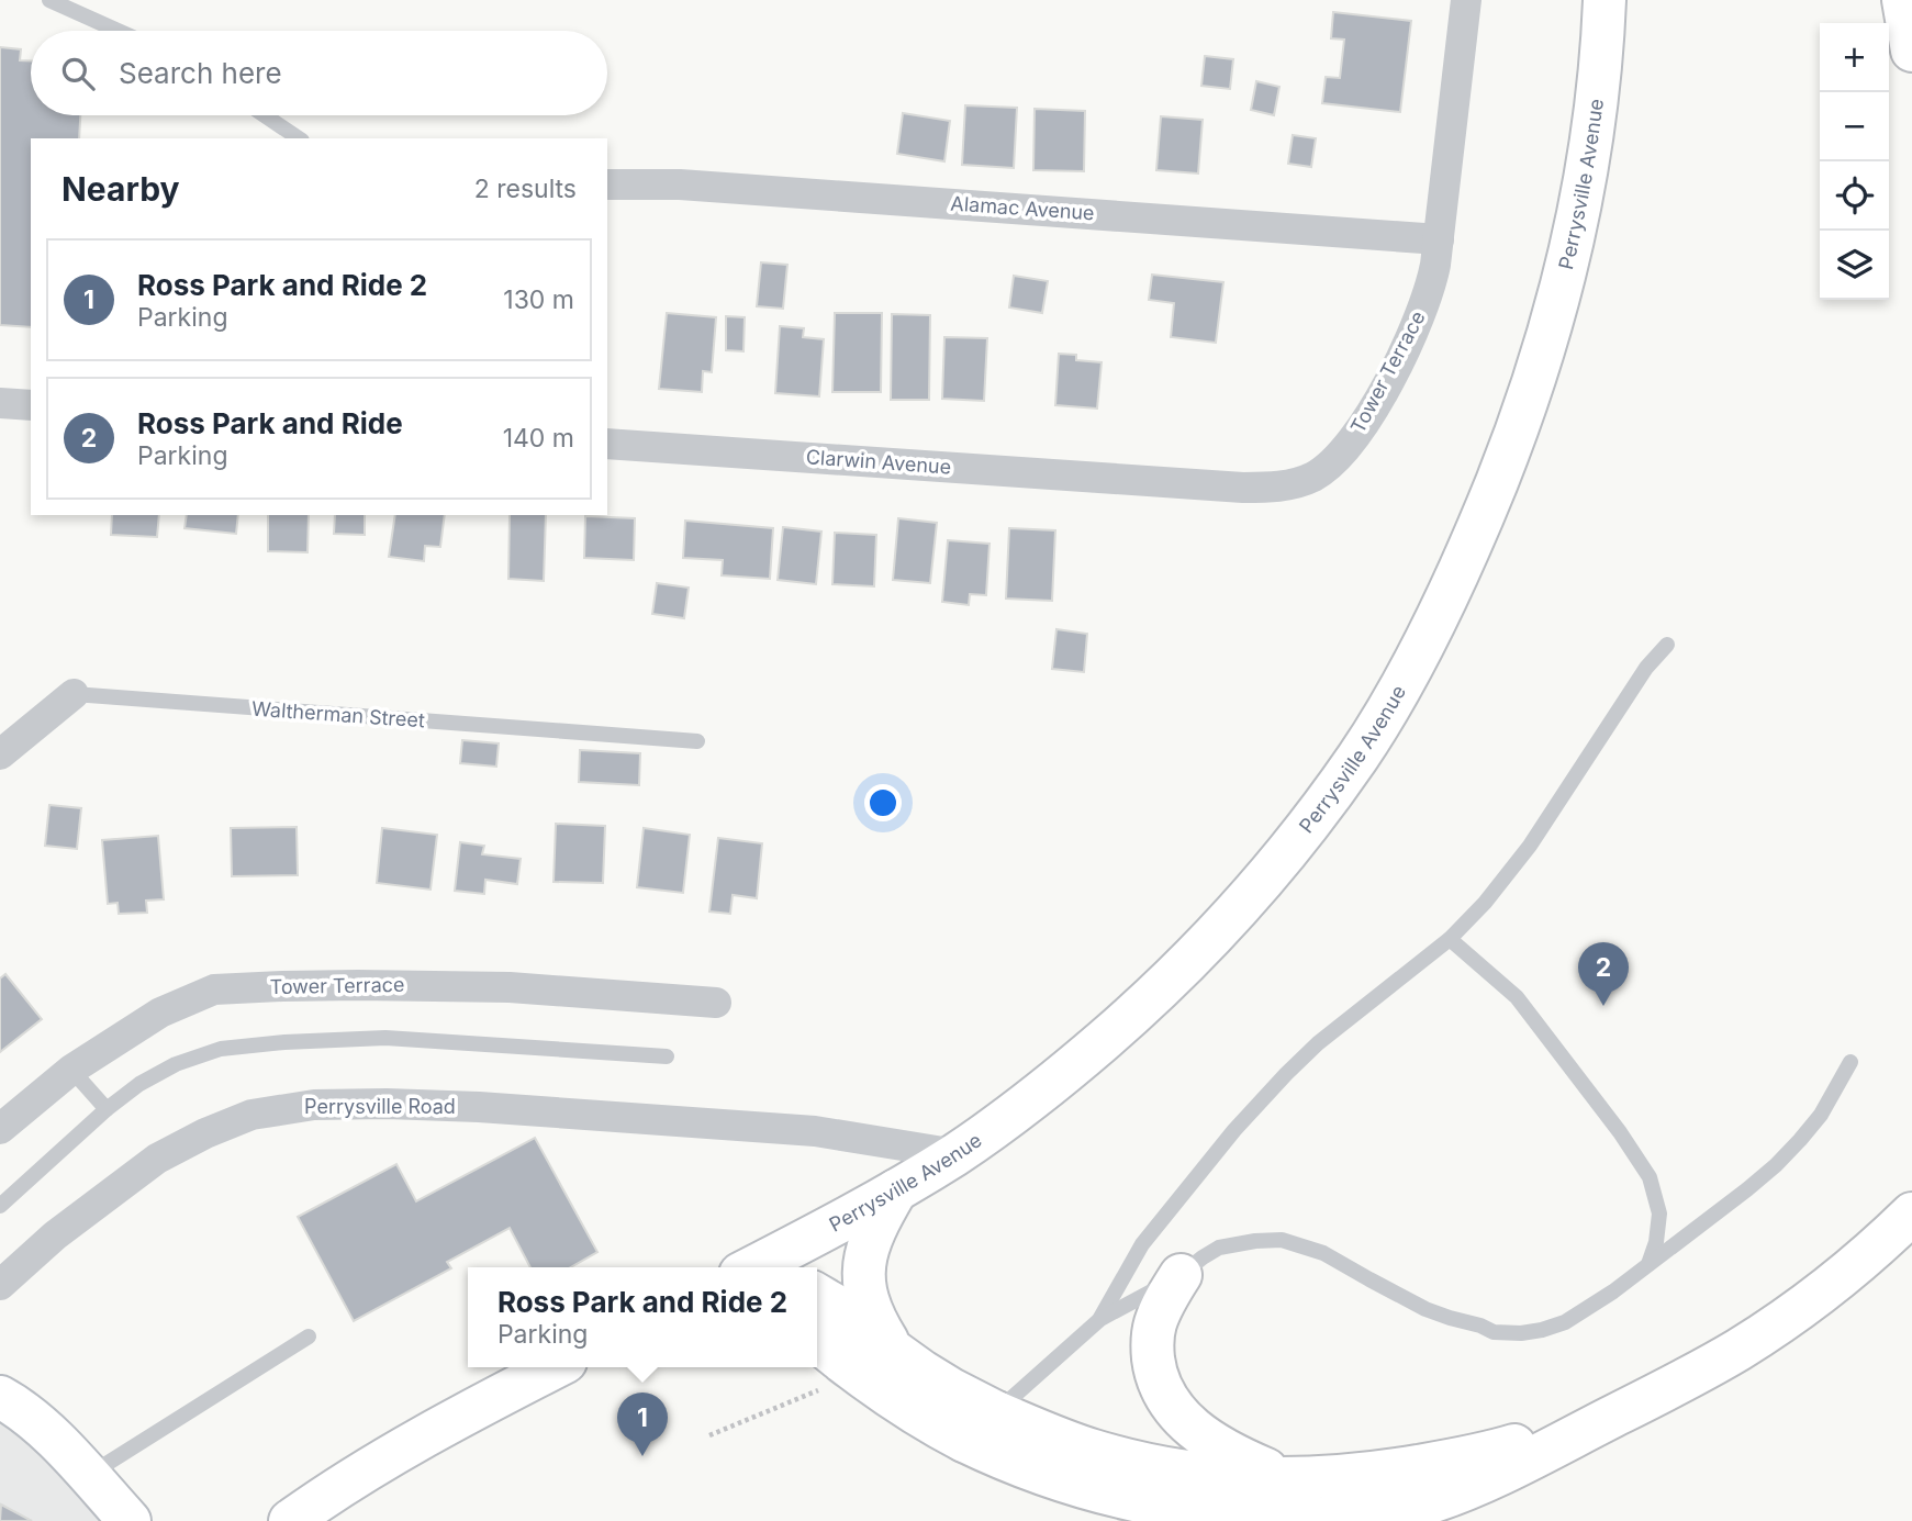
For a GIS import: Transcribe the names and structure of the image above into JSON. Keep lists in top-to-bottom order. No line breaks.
{"streets":{"main road":["Perrysville Avenue"],"street":["Alamac Avenue","Tower Terrace","Clarwin Avenue","Waltherman Street","Perrysville Road"]},"crossings":[["Perrysville Avenue","Perrysville Road"],["Alamac Avenue","Tower Terrace"],["Tower Terrace","Clarwin Avenue"]],"page":{"map_buttons":["+","−"],"search":"Search here","heading":["Nearby","2 results"],"list":[{"mark":"1","name":"Ross Park and Ride 2","note":"Parking","value":"130 m"},{"mark":"2","name":"Ross Park and Ride","note":"Parking","value":"140 m"}],"pins":["2","1"],"popup":["Ross Park and Ride 2","Parking"]}}
